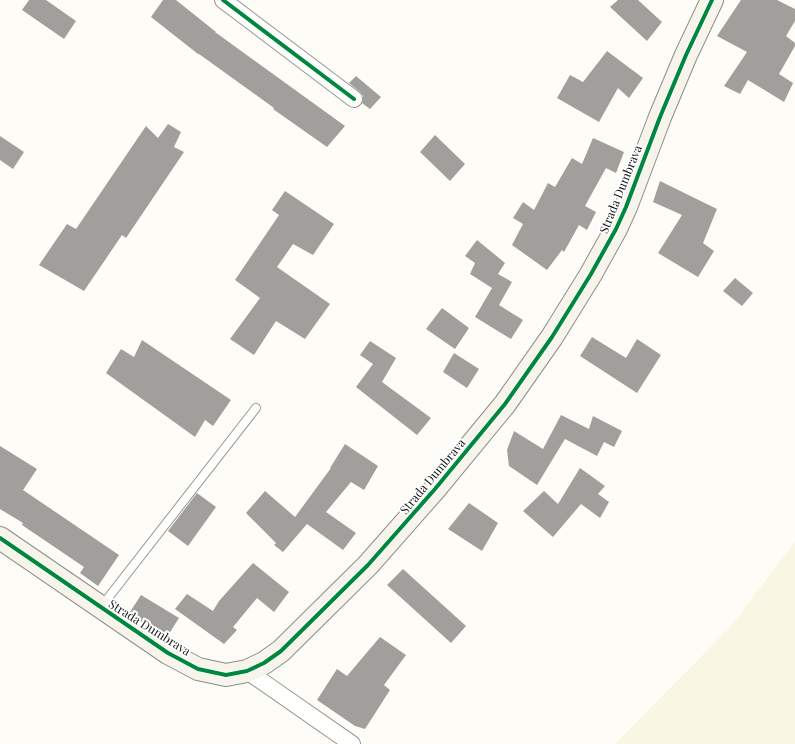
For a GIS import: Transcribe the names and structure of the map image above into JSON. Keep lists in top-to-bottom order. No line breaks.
{"streets":{"street":["Strada Dumbrava"]}}
